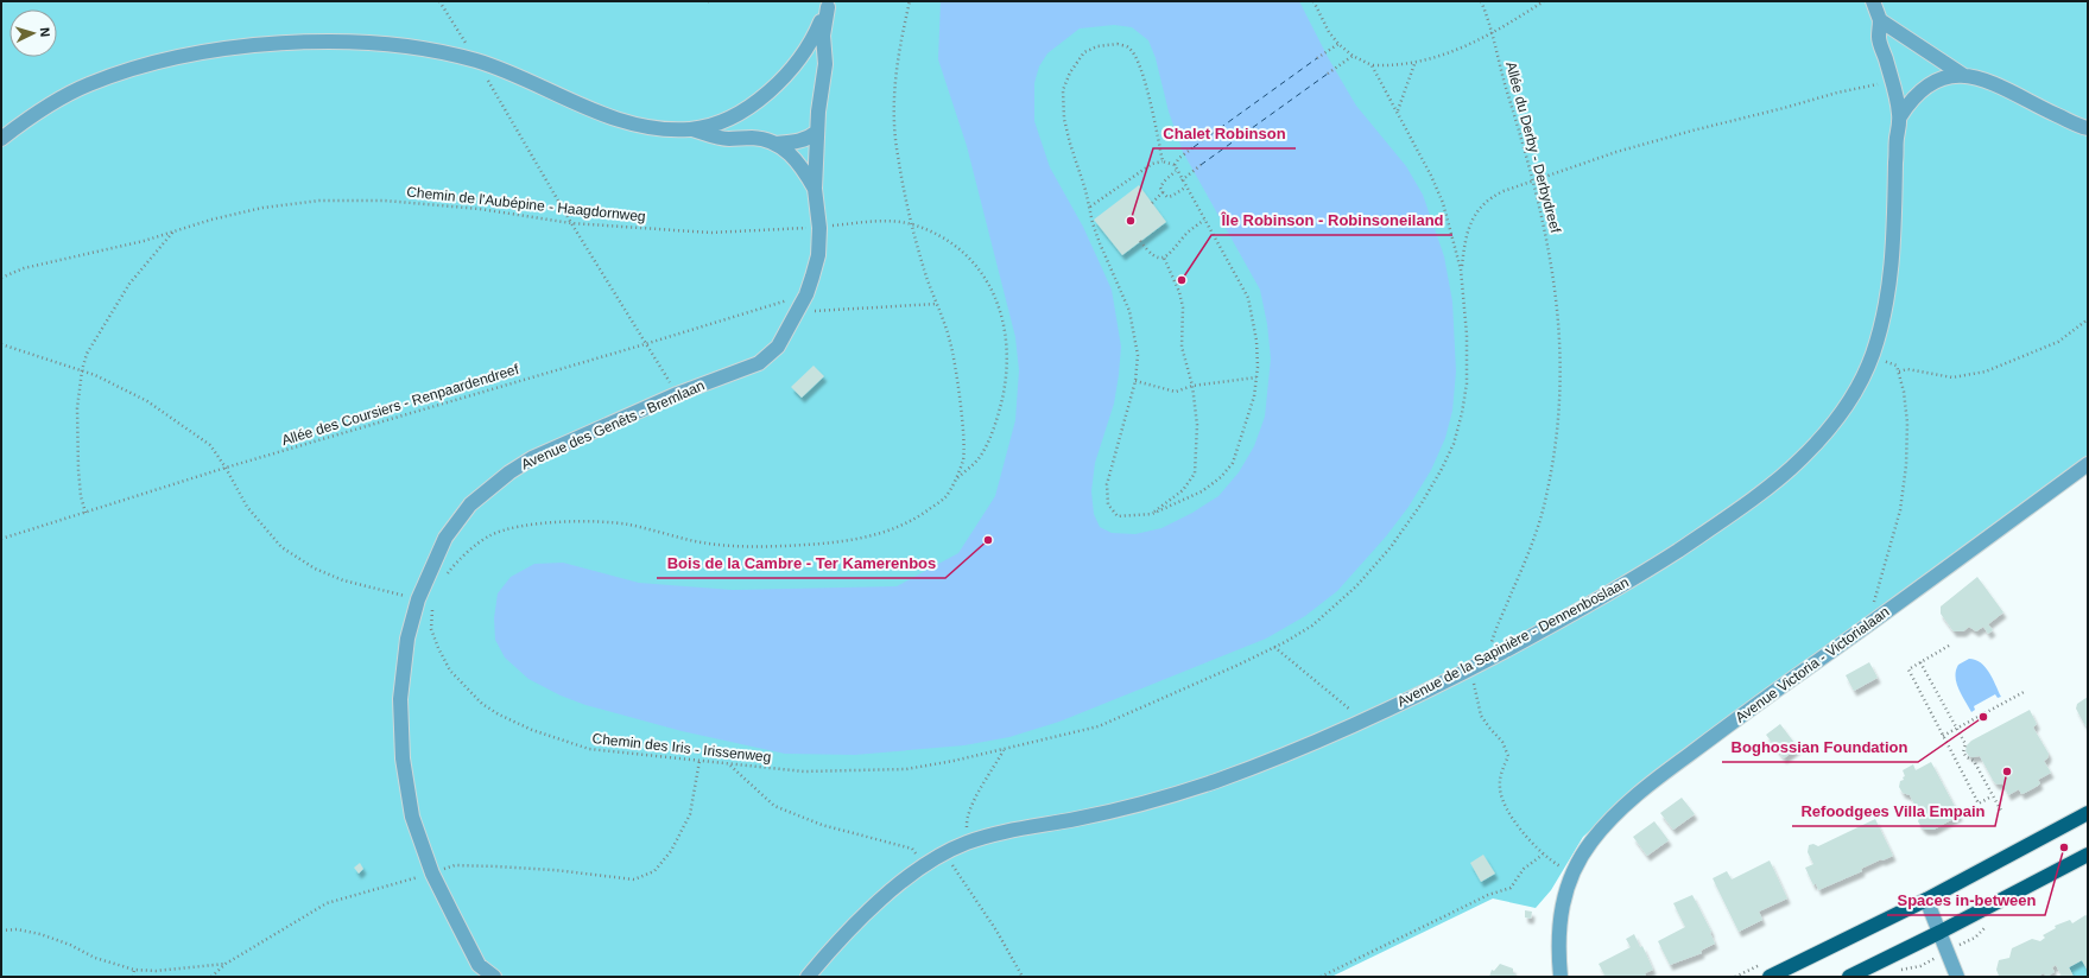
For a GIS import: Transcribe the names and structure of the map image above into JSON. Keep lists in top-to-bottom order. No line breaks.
{"streets":{"street":["Avenue des Genêts - Bremlaan","Avenue de la Sapinière - Dennenboslaan","Avenue Victoria - Victorialaan"],"path":["Allée du Derby - Derbydreef","Chemin de l'Aubépine - Haagdornweg","Allée des Coursiers - Renpaardendreef","Chemin des Iris - Irissenweg"]},"crossings":[["Allée du Derby - Derbydreef","Avenue de la Sapinière - Dennenboslaan"],["Chemin de l'Aubépine - Haagdornweg","Avenue des Genêts - Bremlaan"],["Allée des Coursiers - Renpaardendreef","Avenue des Genêts - Bremlaan"],["Avenue des Genêts - Bremlaan","Chemin des Iris - Irissenweg"]],"places":["Chalet Robinson","Île Robinson - Robinsoneiland","Bois de la Cambre - Ter Kamerenbos","Boghossian Foundation","Refoodgees Villa Empain","Spaces in-between"],"north":"right"}
